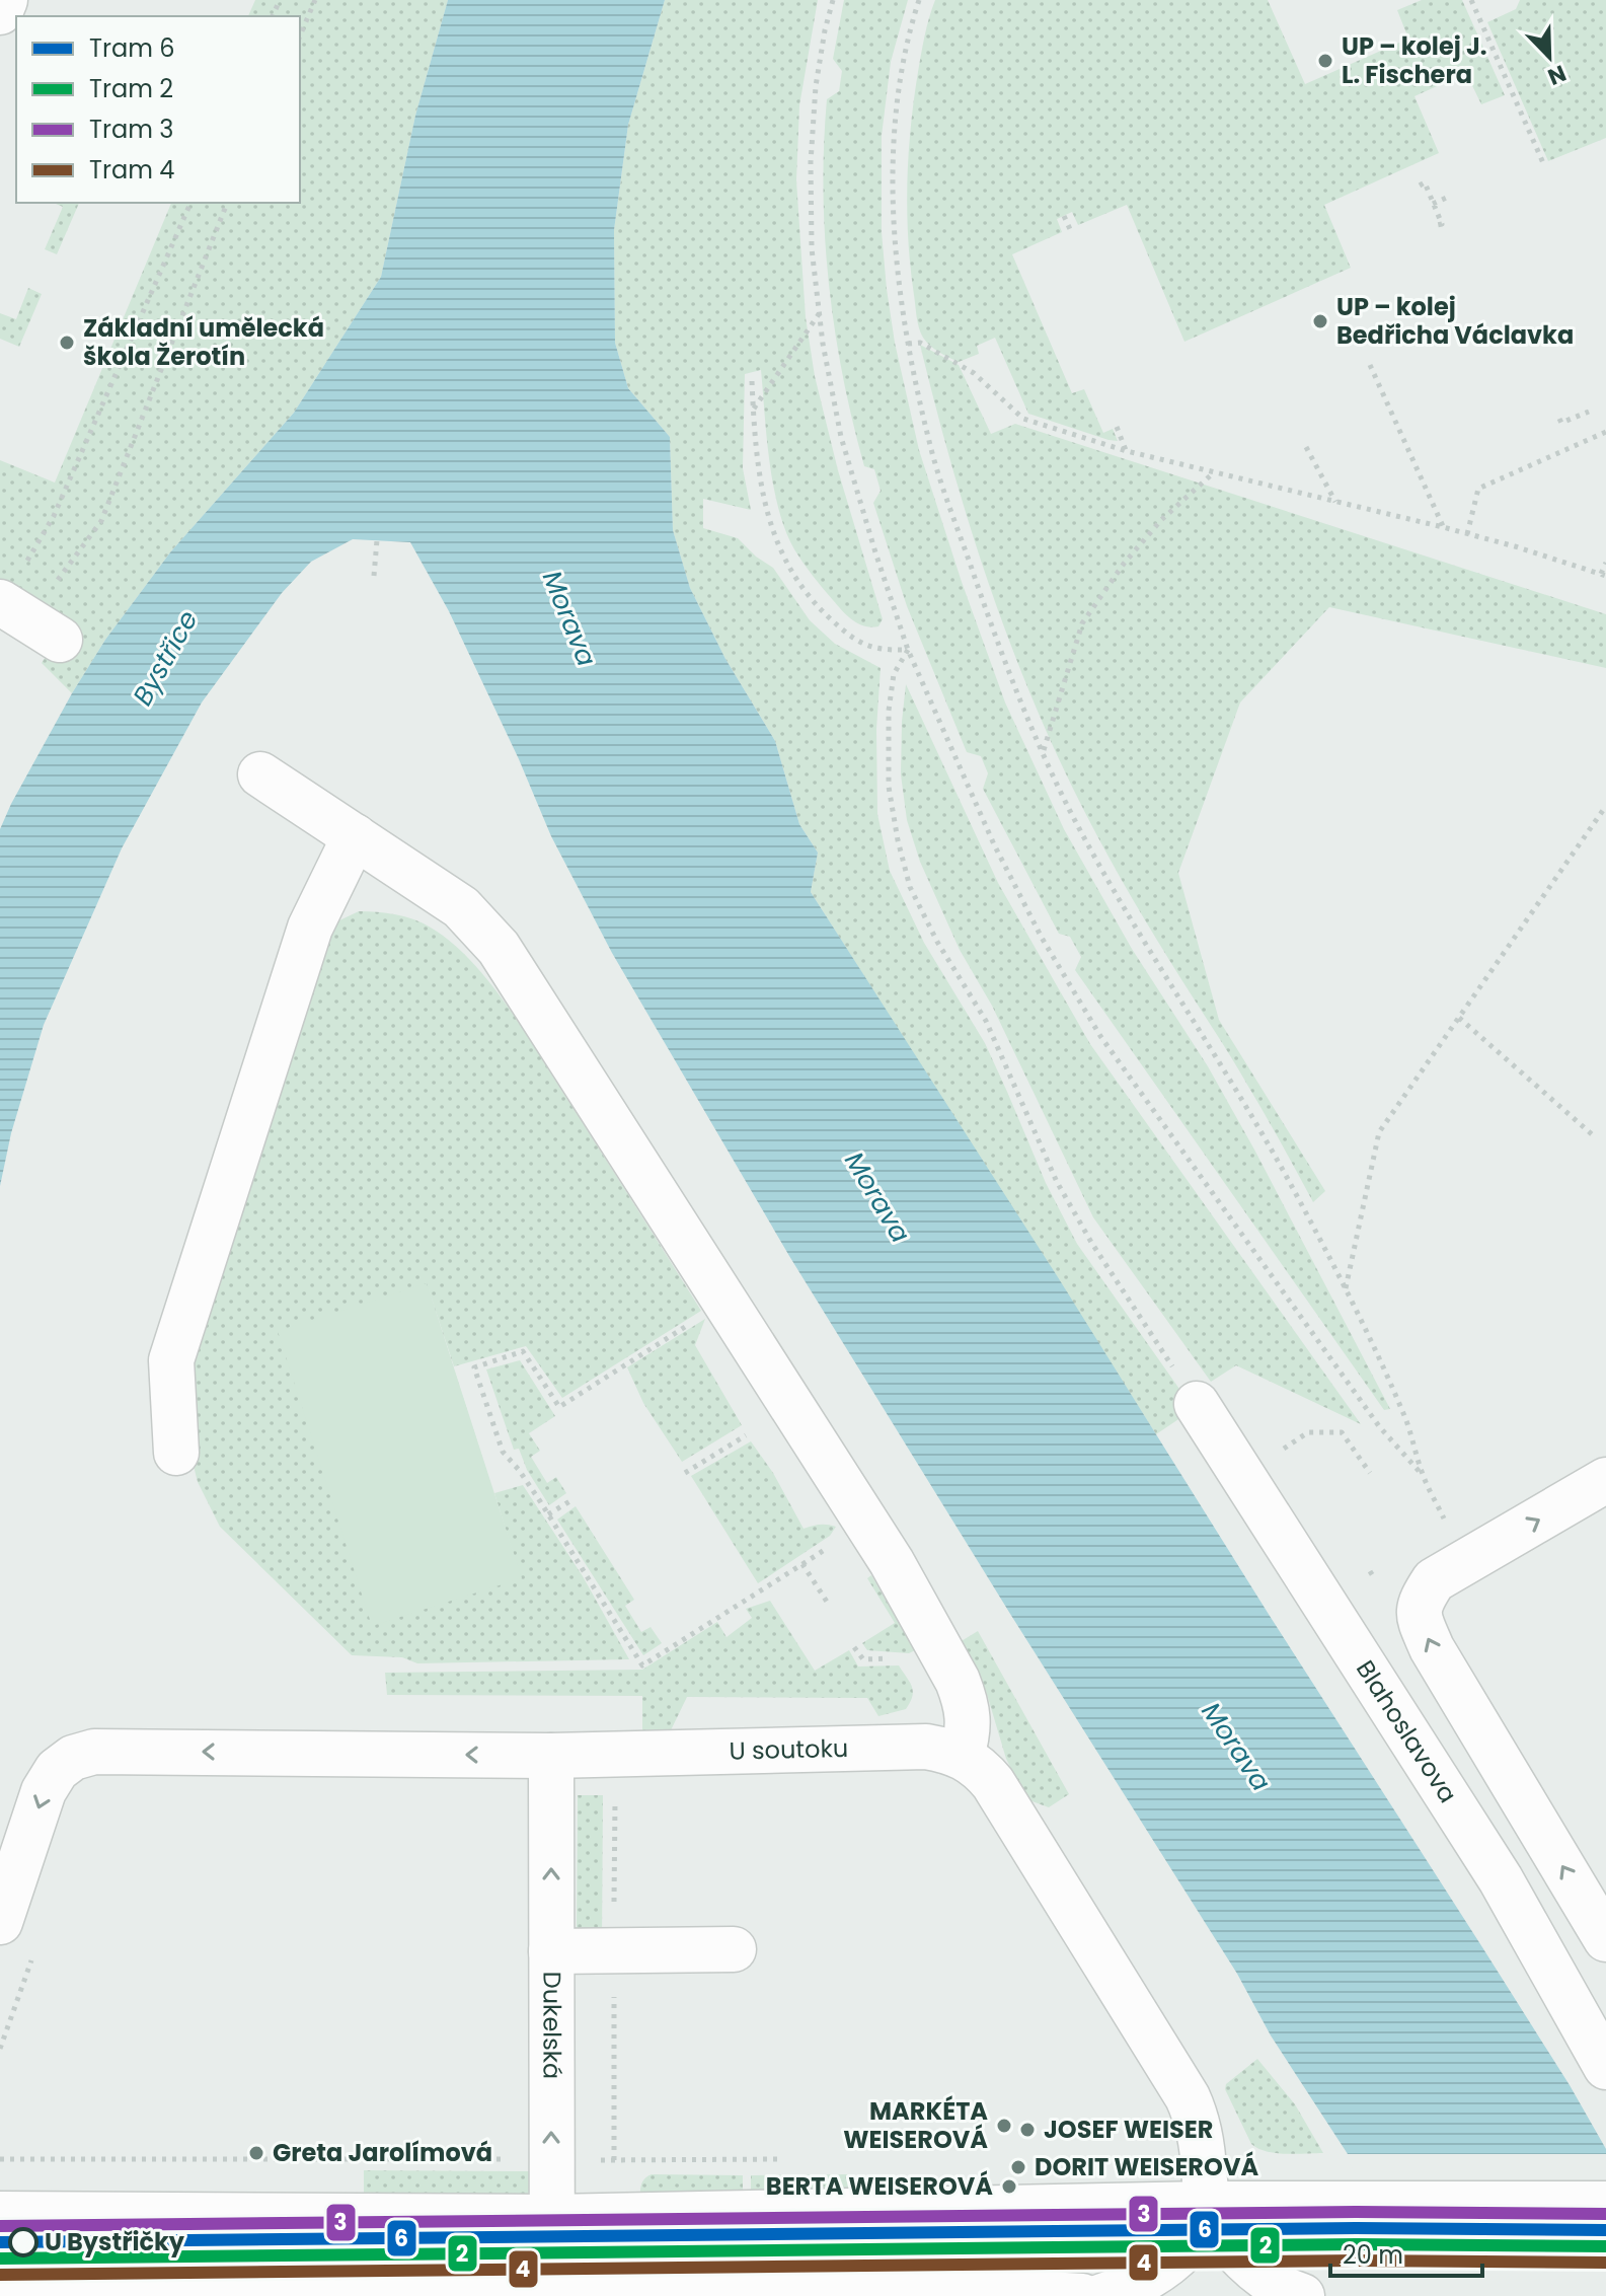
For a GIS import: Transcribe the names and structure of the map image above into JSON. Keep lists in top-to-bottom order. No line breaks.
{"streets":{"street":["Blahoslavova","U soutoku","Dukelská"]},"crossings":[["U soutoku","Dukelská"]],"one_way":["Dukelská"],"water":["Morava","Bystřice"],"places":["UP – kolej J. L. Fischera","UP – kolej Bedřicha Václavka","Základní umělecká škola Žerotín","MARKÉTA WEISEROVÁ","JOSEF WEISER","Greta Jarolímová","DORIT WEISEROVÁ","BERTA WEISEROVÁ","U Bystřičky"],"lines":["tram line 3","tram line 6","tram line 2","tram line 4"],"legend":["Tram 6","Tram 2","Tram 3","Tram 4"],"scale_bar":"20 m","north":"bottom right"}
